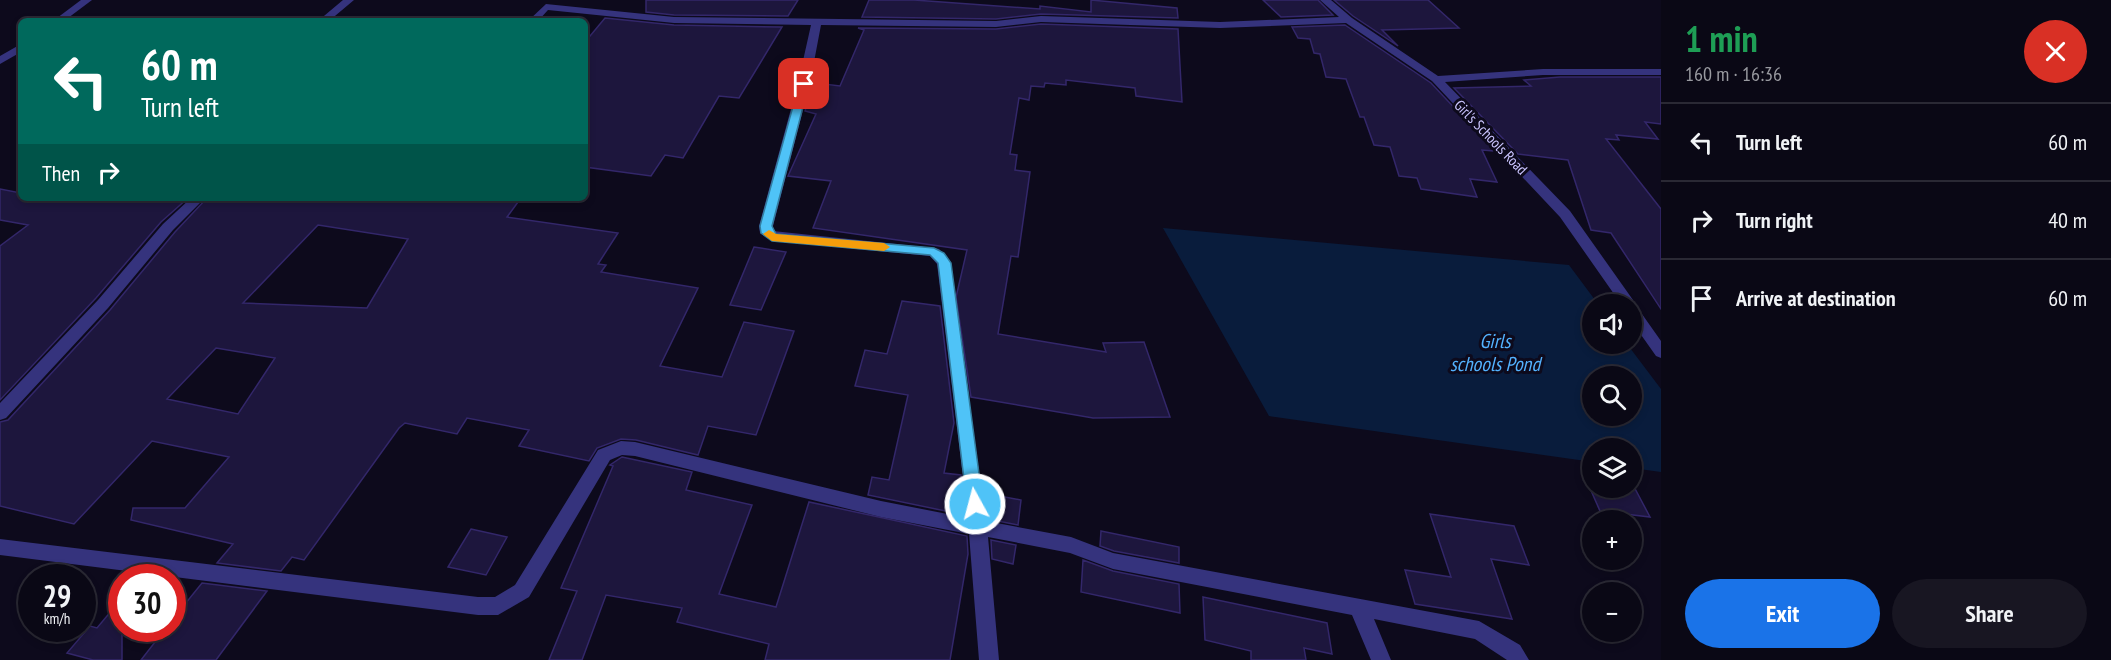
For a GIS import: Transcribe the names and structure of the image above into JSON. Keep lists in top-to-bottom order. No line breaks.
{"streets":{"street":["Girl's Schools Road"]},"water":["Girls schools Pond"],"page":{"heading":["1 min","160 m · 16:36"],"turn":["60 m","Turn left"],"list":[{"name":"Turn left","value":"60 m"},{"name":"Turn right","value":"40 m"},{"name":"Arrive at destination","value":"60 m"}],"then":"Then","map_buttons":["+","−"],"speed":"29 km/h","limit":"30","buttons":["Exit","Share"]}}
